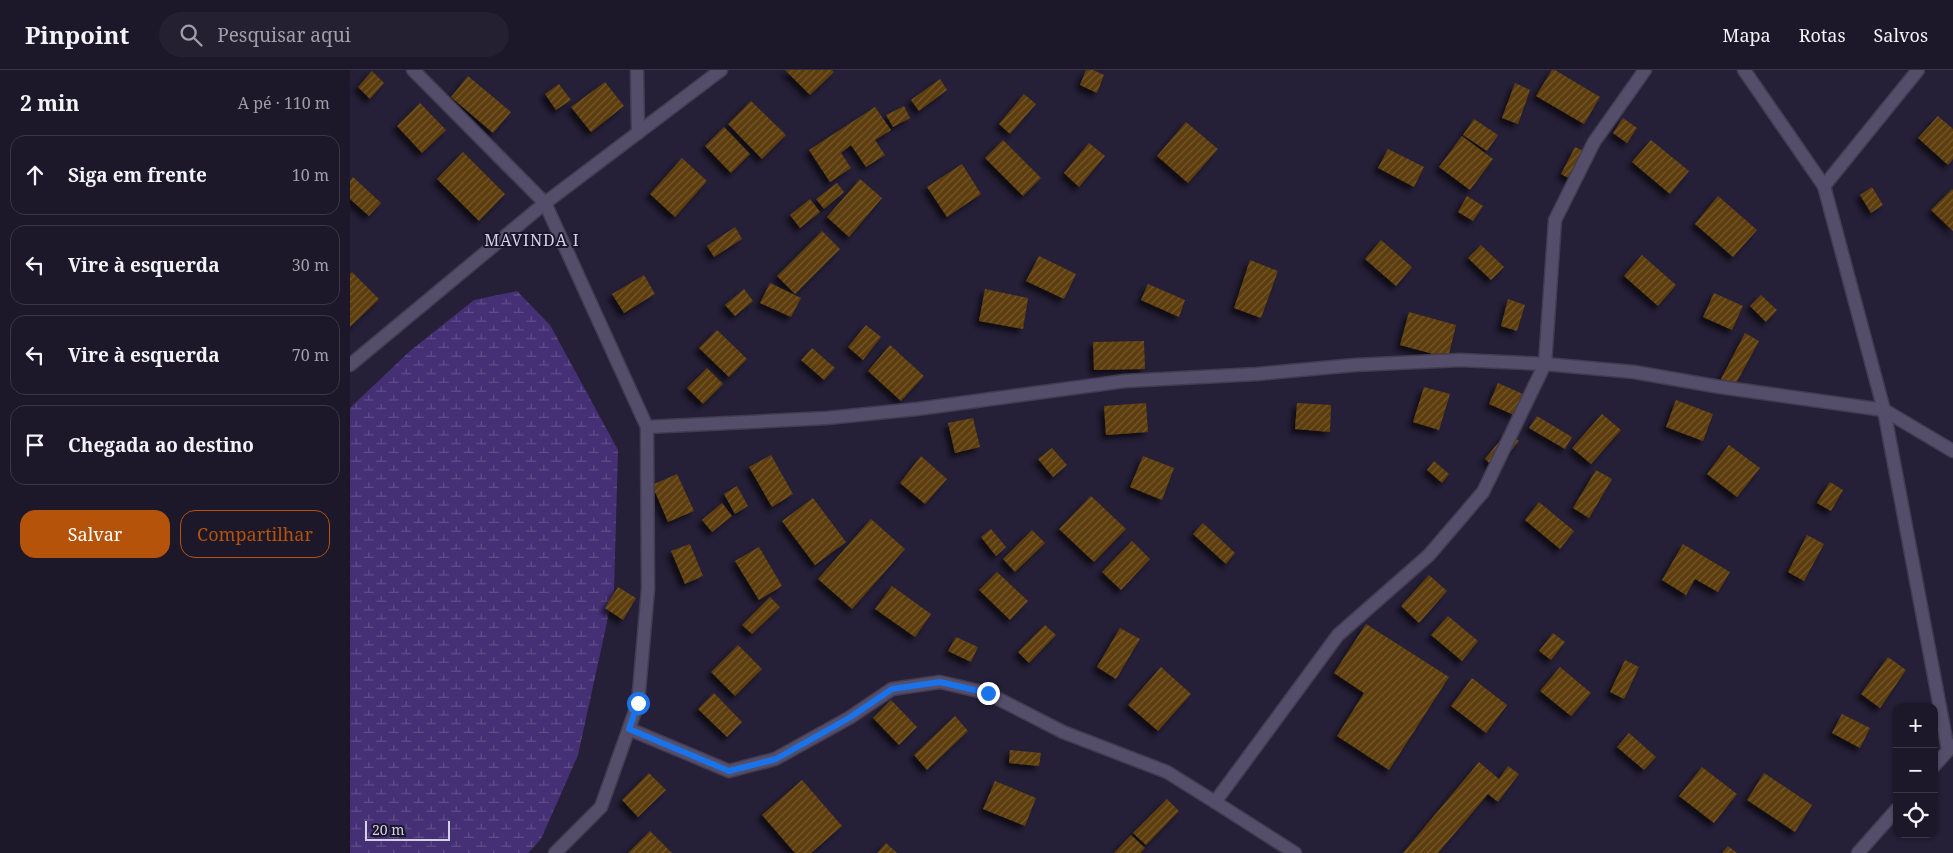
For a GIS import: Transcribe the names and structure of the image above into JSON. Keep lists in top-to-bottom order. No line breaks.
{"districts":["MAVINDA I"],"scale_bar":"20 m","page":{"header":"Pinpoint","search":"Pesquisar aqui","nav":["Mapa","Rotas","Salvos"],"heading":["2 min","A pé · 110 m"],"list":[["Siga em frente","10 m"],["Vire à esquerda","30 m"],["Vire à esquerda","70 m"],"Chegada ao destino"],"buttons":["Salvar","Compartilhar"],"map_buttons":["+","−"],"scale":"20 m"}}
